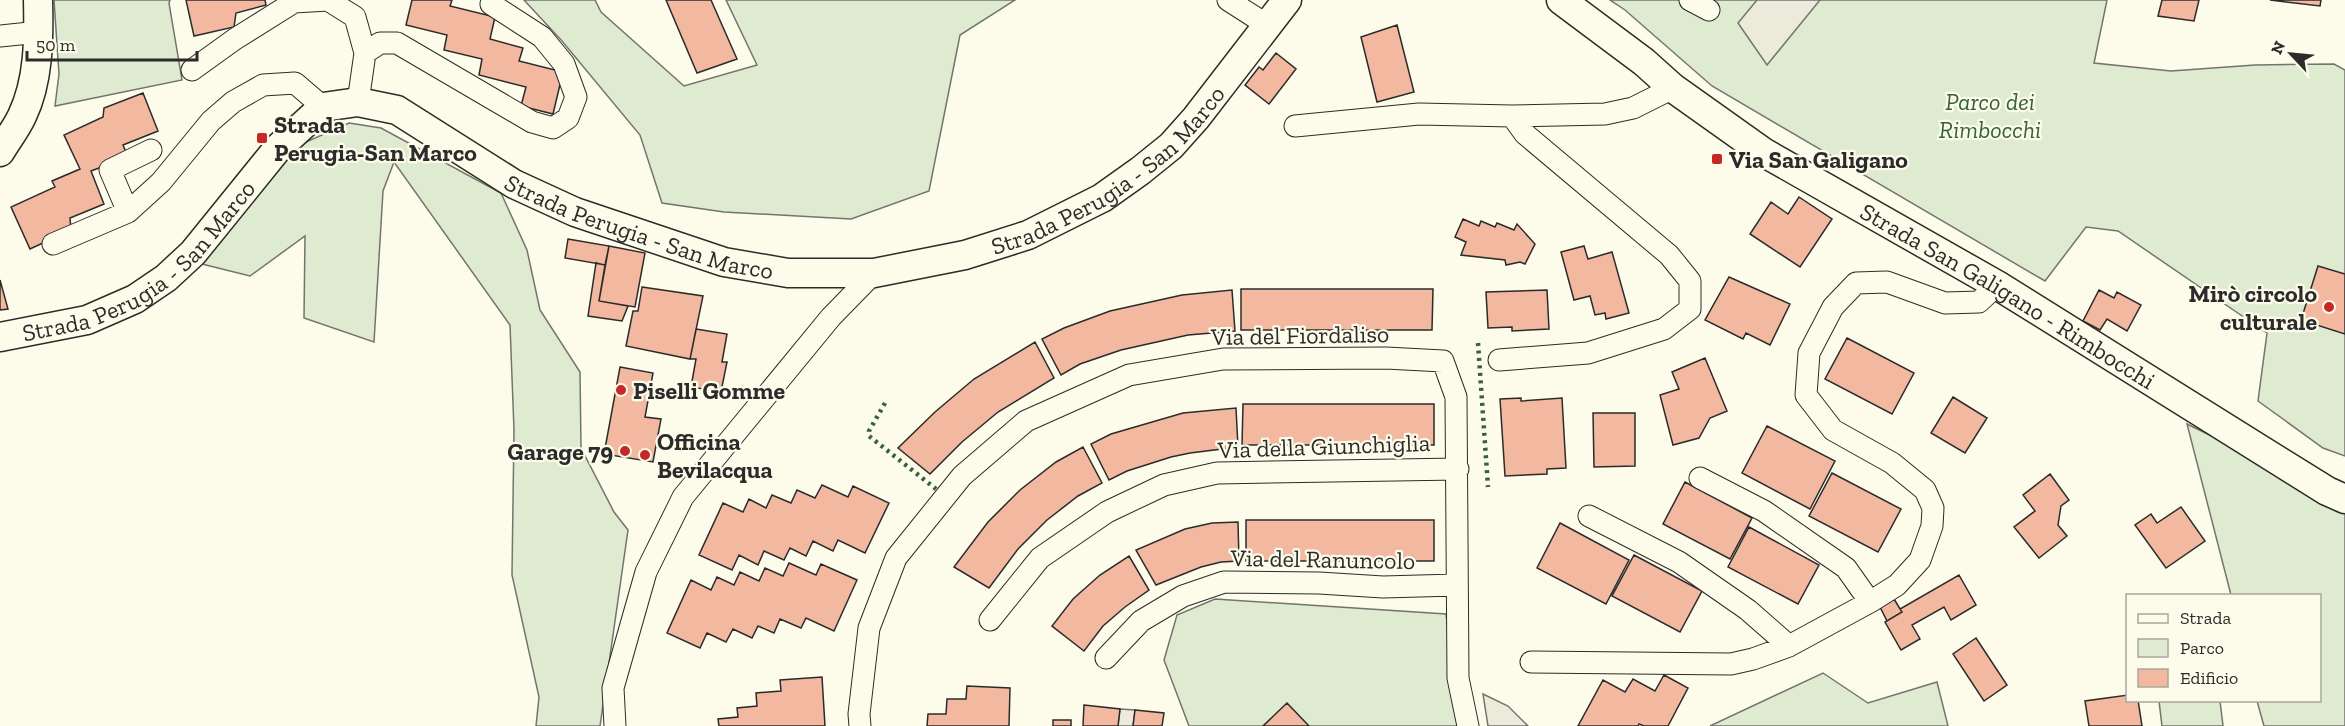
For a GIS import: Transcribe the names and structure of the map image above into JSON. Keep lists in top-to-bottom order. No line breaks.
{"streets":{"main road":["Strada Perugia - San Marco","Strada San Galigano - Rimbocchi"],"street":["Via del Fiordaliso","Via della Giunchiglia","Via del Ranuncolo"]},"crossings":[["Via del Fiordaliso","Via della Giunchiglia"]],"parks":["Parco dei Rimbocchi"],"places":{"transit":["Strada Perugia-San Marco","Via San Galigano"],"other":["Mirò circolo culturale","Piselli Gomme","Garage 79","Officina Bevilacqua"]},"legend":["Strada","Parco","Edificio"],"scale_bar":"50 m","north":"top left"}
